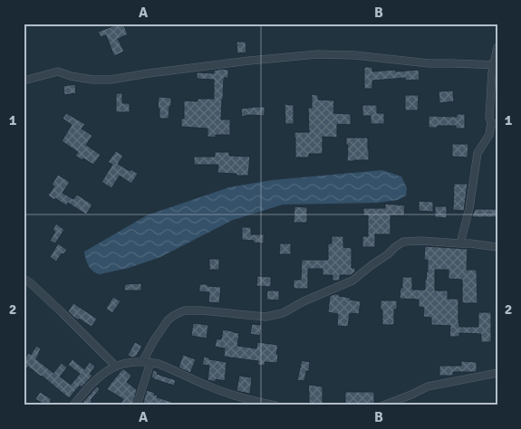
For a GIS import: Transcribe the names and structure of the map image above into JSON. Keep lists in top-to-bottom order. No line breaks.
{"grid":{"columns":["A","B"],"rows":["1","2"]}}
